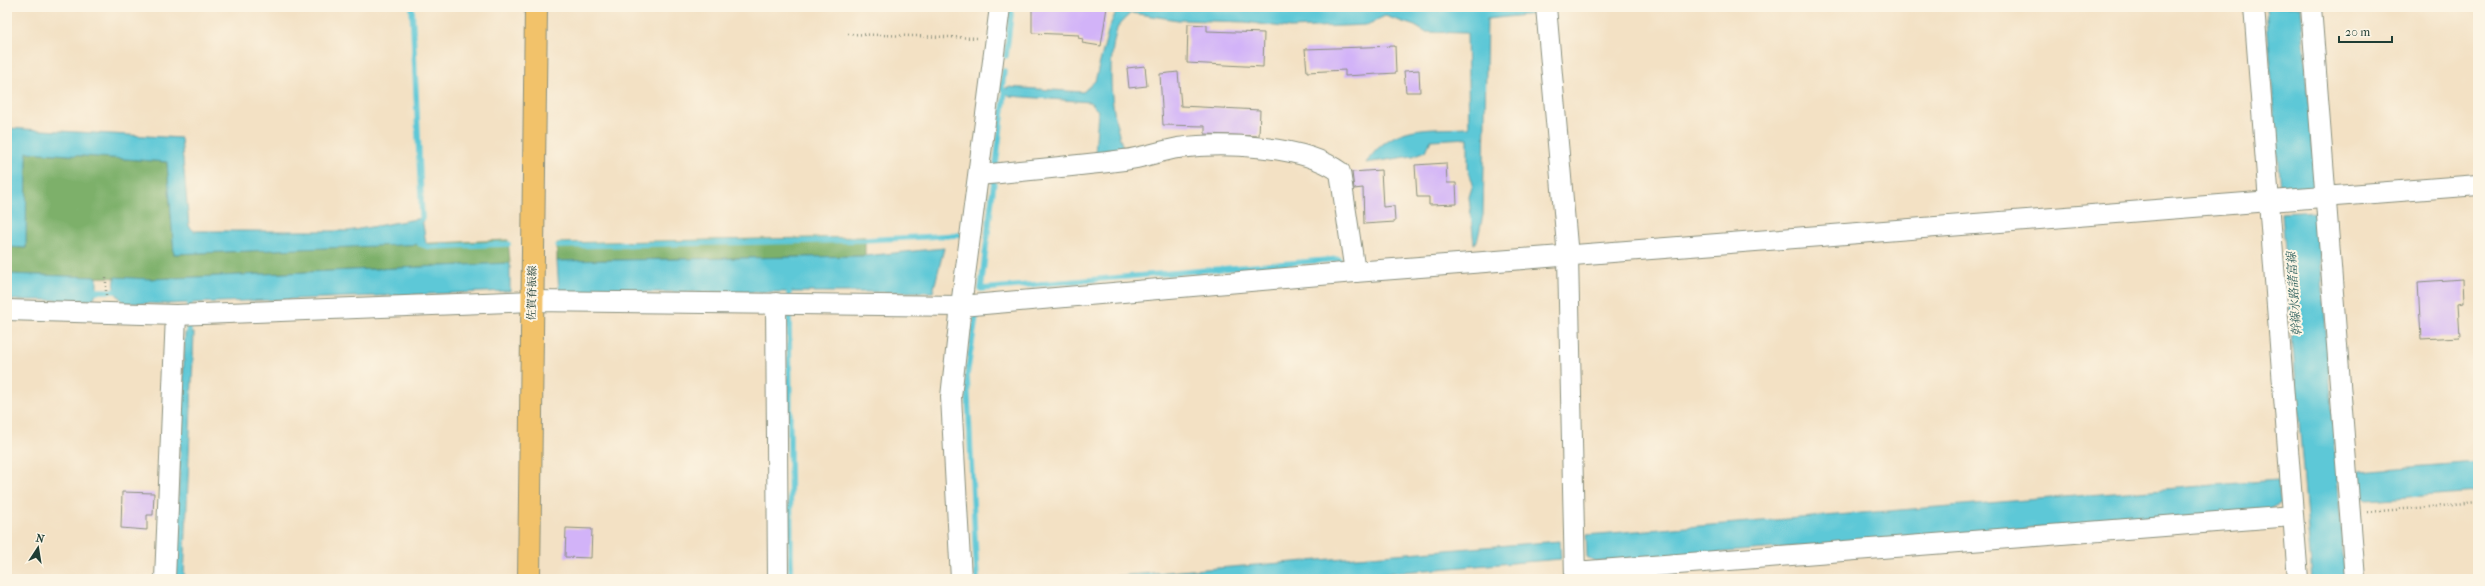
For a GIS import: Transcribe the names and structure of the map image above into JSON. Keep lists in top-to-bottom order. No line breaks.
{"streets":{"main road":["佐賀脊振線"]},"water":["幹線水路諸富線"],"scale_bar":"20 m","north":"top"}
